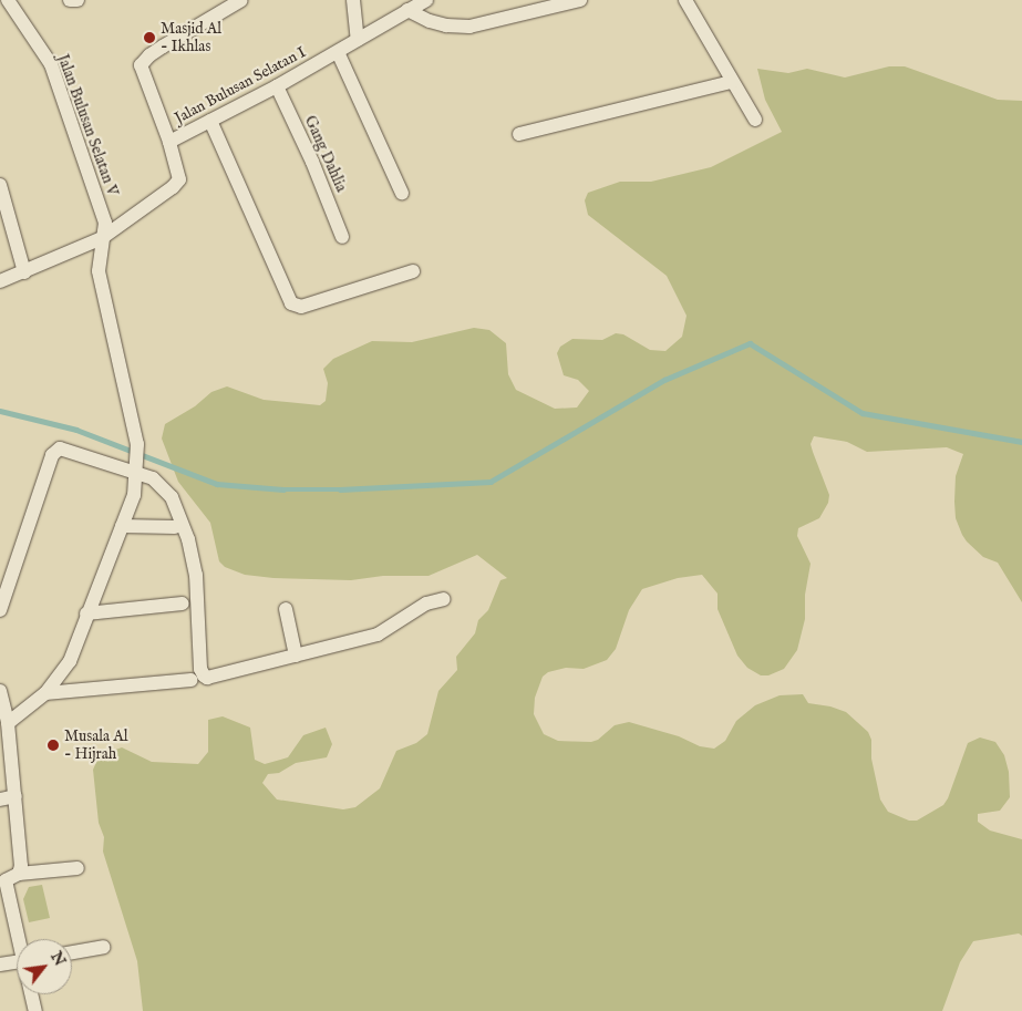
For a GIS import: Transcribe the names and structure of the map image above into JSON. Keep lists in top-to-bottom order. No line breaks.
{"streets":{"street":["Jalan Bulusan Selatan I","Jalan Bulusan Selatan V","Gang Dahlia"]},"crossings":[["Jalan Bulusan Selatan I","Jalan Bulusan Selatan V"],["Jalan Bulusan Selatan I","Gang Dahlia"]],"places":["Masjid Al - Ikhlas","Musala Al - Hijrah"],"north":"top right"}
